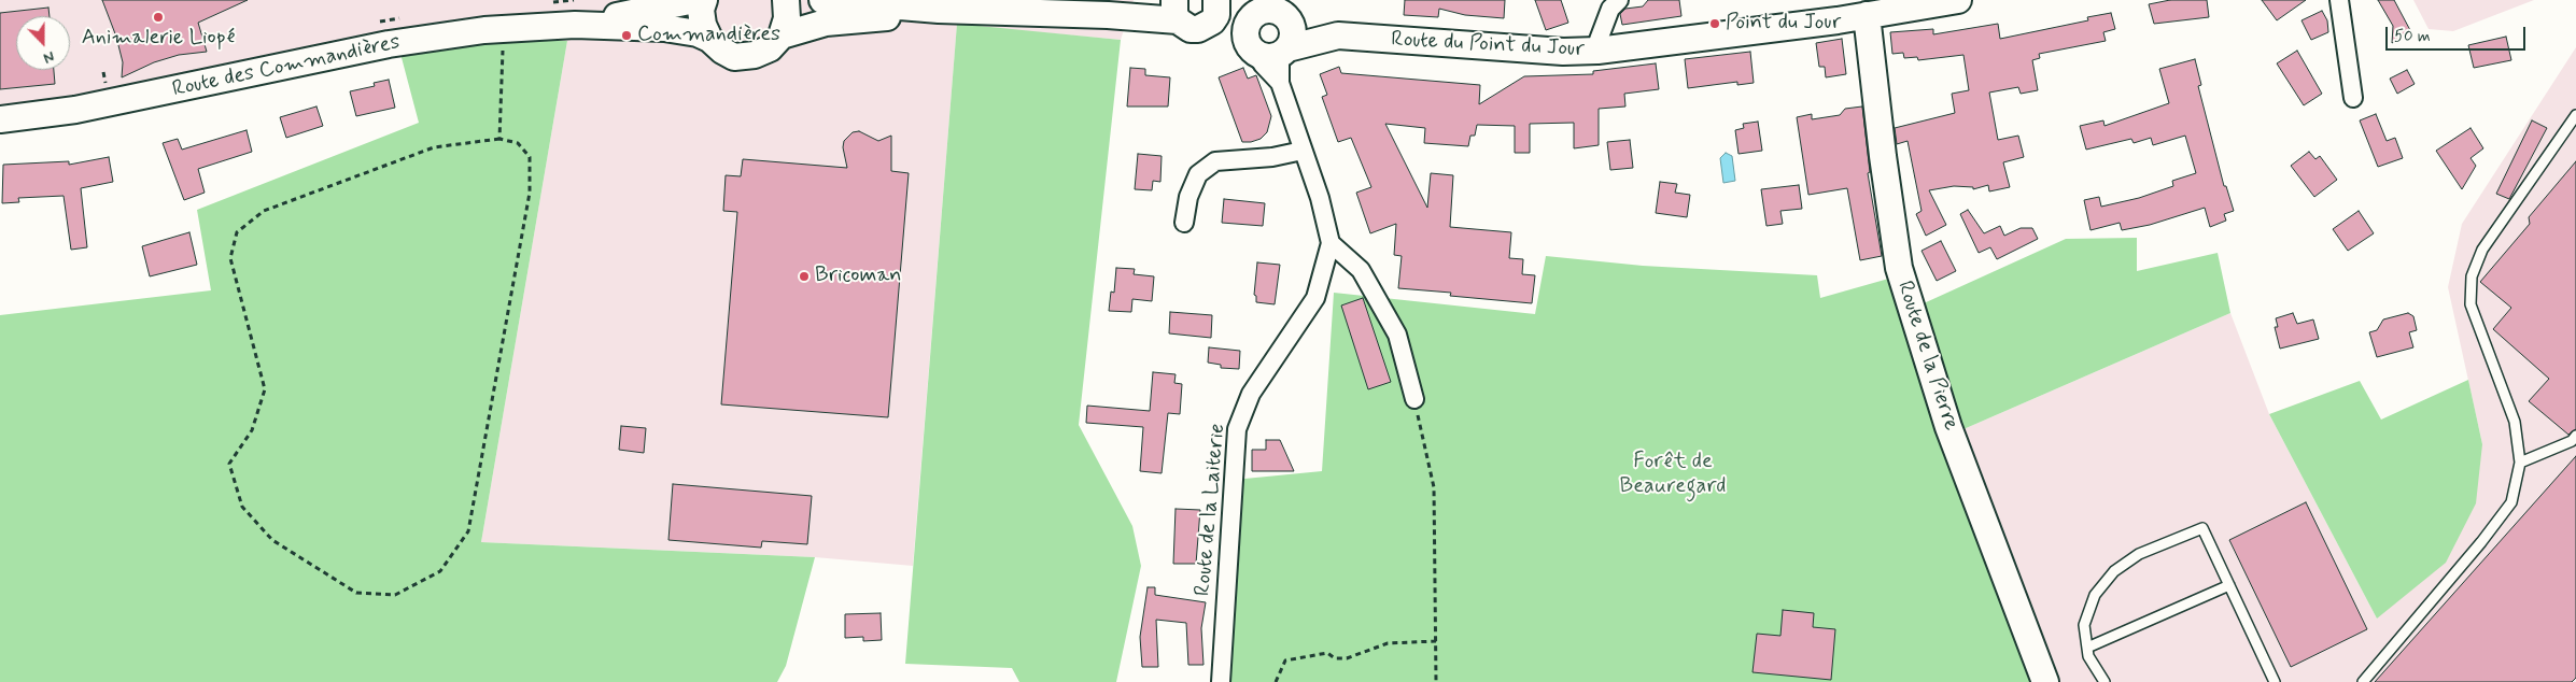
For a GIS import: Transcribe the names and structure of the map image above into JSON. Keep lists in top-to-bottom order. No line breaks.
{"streets":{"main road":["Route du Point du Jour","Route des Commandières","Route de la Pierre"],"street":["Route de la Laiterie"]},"crossings":[["Route du Point du Jour","Route des Commandières"],["Route du Point du Jour","Route de la Pierre"],["Route du Point du Jour","Route de la Laiterie"],["Route des Commandières","Route de la Laiterie"]],"parks":["Forêt de Beauregard"],"places":["Animalerie Liopé","Point du Jour","Commandières","Bricoman"],"scale_bar":"50 m","north":"bottom"}
